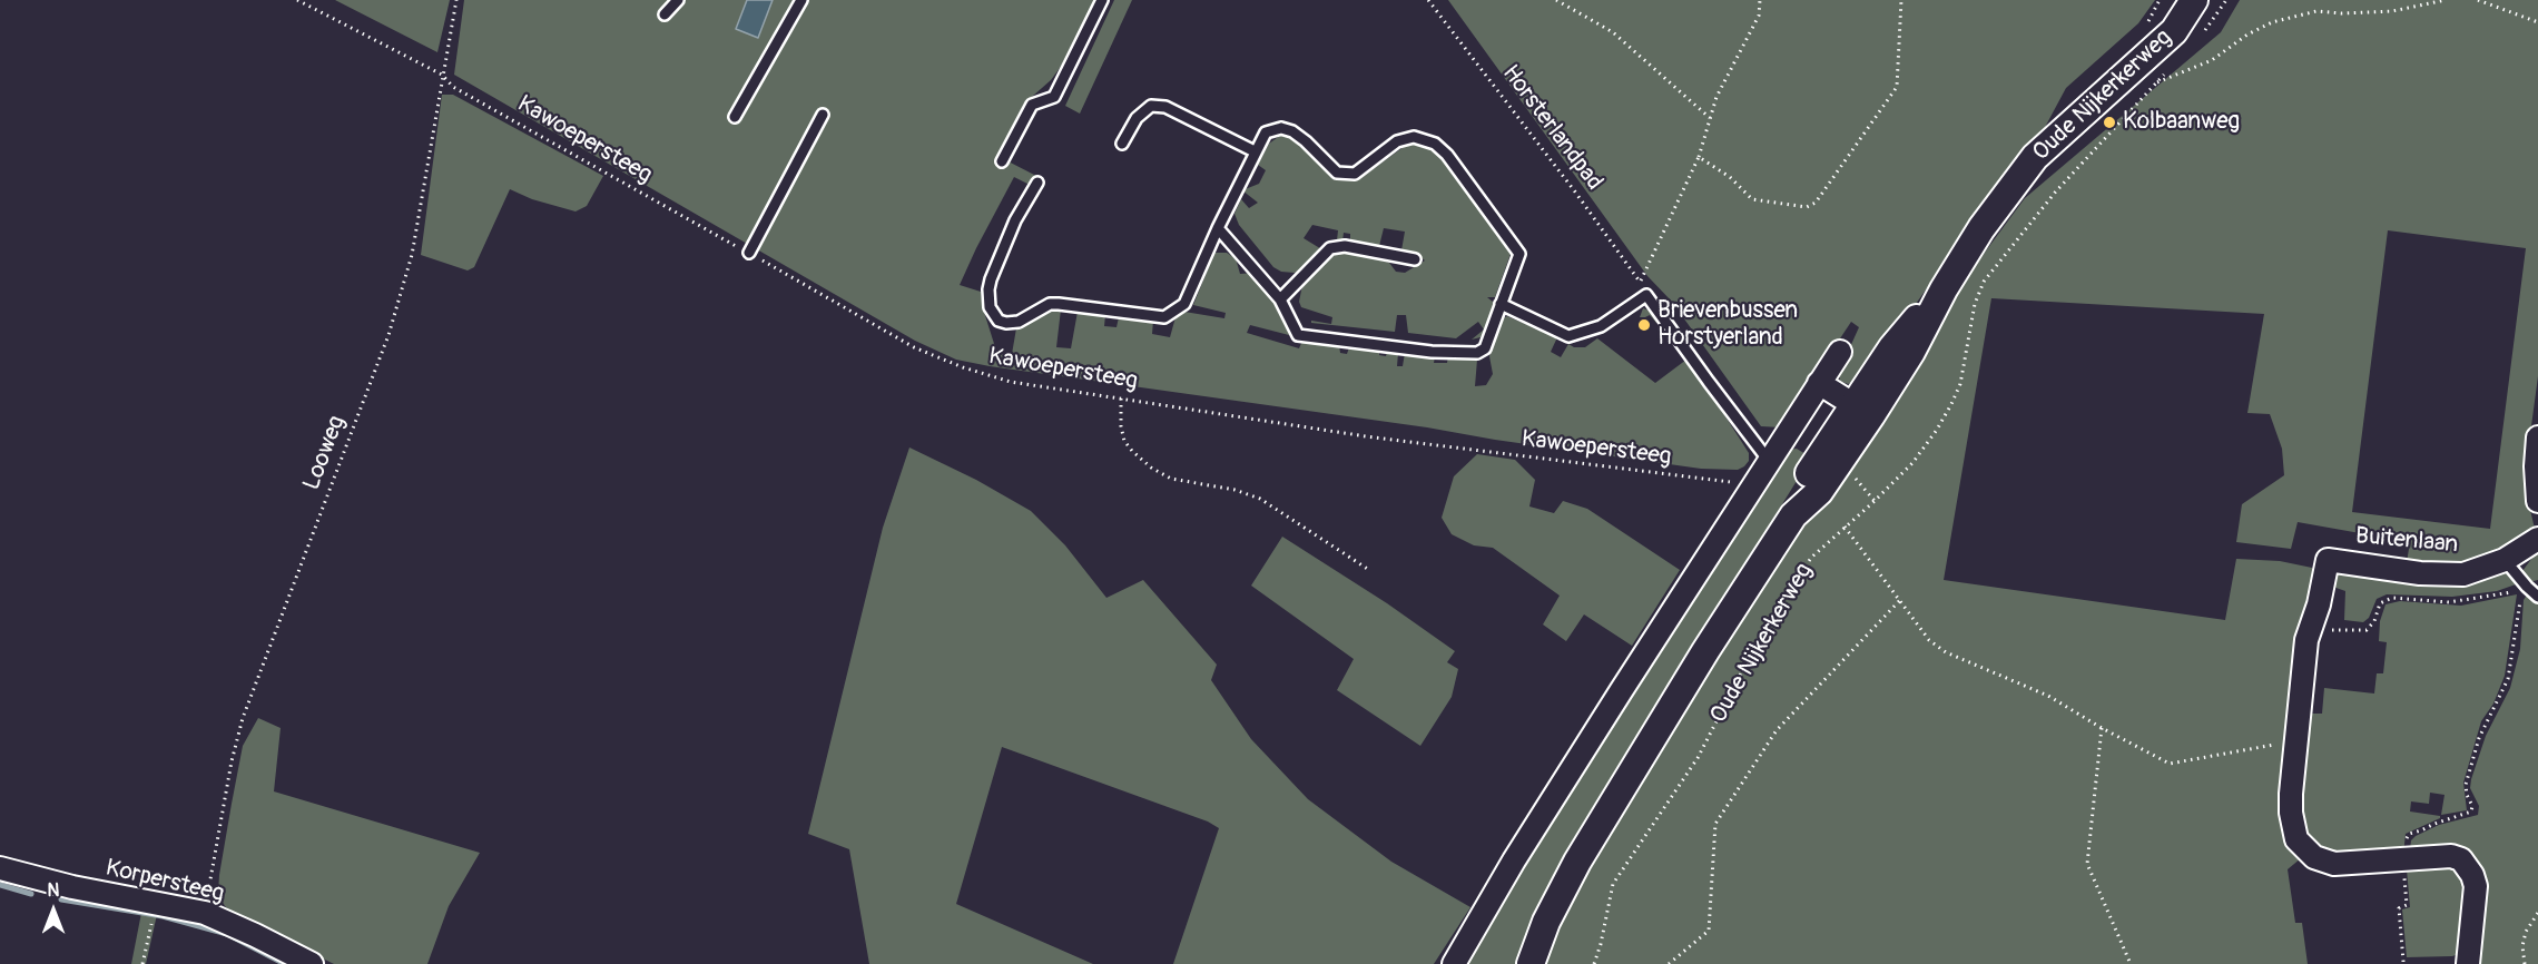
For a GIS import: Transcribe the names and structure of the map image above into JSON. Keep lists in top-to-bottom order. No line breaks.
{"streets":{"street":["Oude Nijkerkerweg","Buitenlaan","Korpersteeg"],"path":["Horsterlandpad","Kawoepersteeg","Looweg"]},"crossings":[["Kawoepersteeg","Looweg"],["Looweg","Korpersteeg"]],"places":["Kolbaanweg","Brievenbussen Horstyerland"],"north":"top"}
